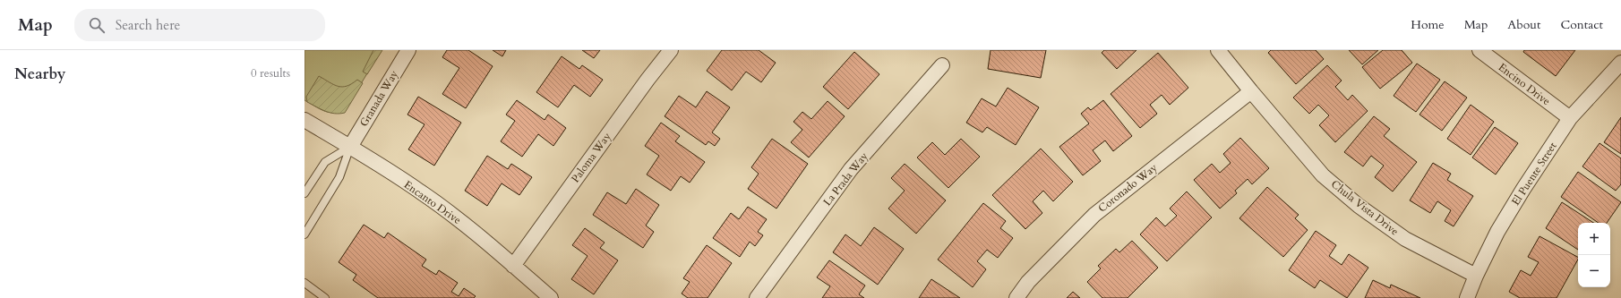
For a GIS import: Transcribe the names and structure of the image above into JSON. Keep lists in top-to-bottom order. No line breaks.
{"streets":{"street":["Encino Drive","Granada Way","Paloma Way","El Puente Street","La Prada Way","Coronado Way","Encanto Drive","Chula Vista Drive"]},"crossings":[["Encino Drive","El Puente Street"],["Granada Way","Encanto Drive"],["Paloma Way","Encanto Drive"],["El Puente Street","Chula Vista Drive"],["Coronado Way","Chula Vista Drive"]],"page":{"header":"Map","search":"Search here","nav":["Home","Map","About","Contact"],"heading":["Nearby","0 results"],"map_buttons":["+","−"]}}
